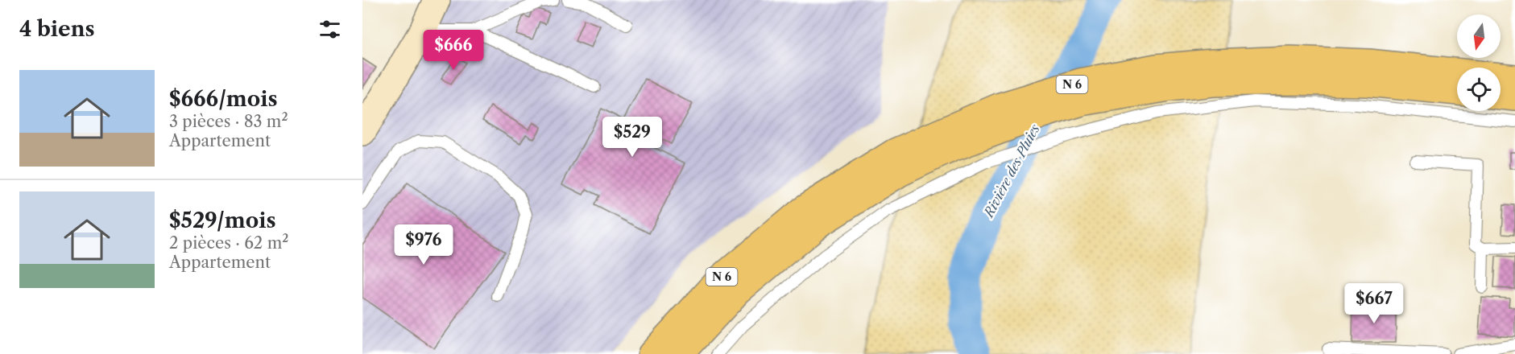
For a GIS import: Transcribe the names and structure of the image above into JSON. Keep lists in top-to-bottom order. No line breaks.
{"streets":{"main road":["N 6"]},"water":["Rivière des Pluies"],"north":"bottom","page":{"heading":"4 biens","price":["$666","$529","$976","$667"],"list":[{"name":"$666/mois","note":"3 pièces · 83 m² · Appartement"},{"name":"$529/mois","note":"2 pièces · 62 m² · Appartement"}]}}
